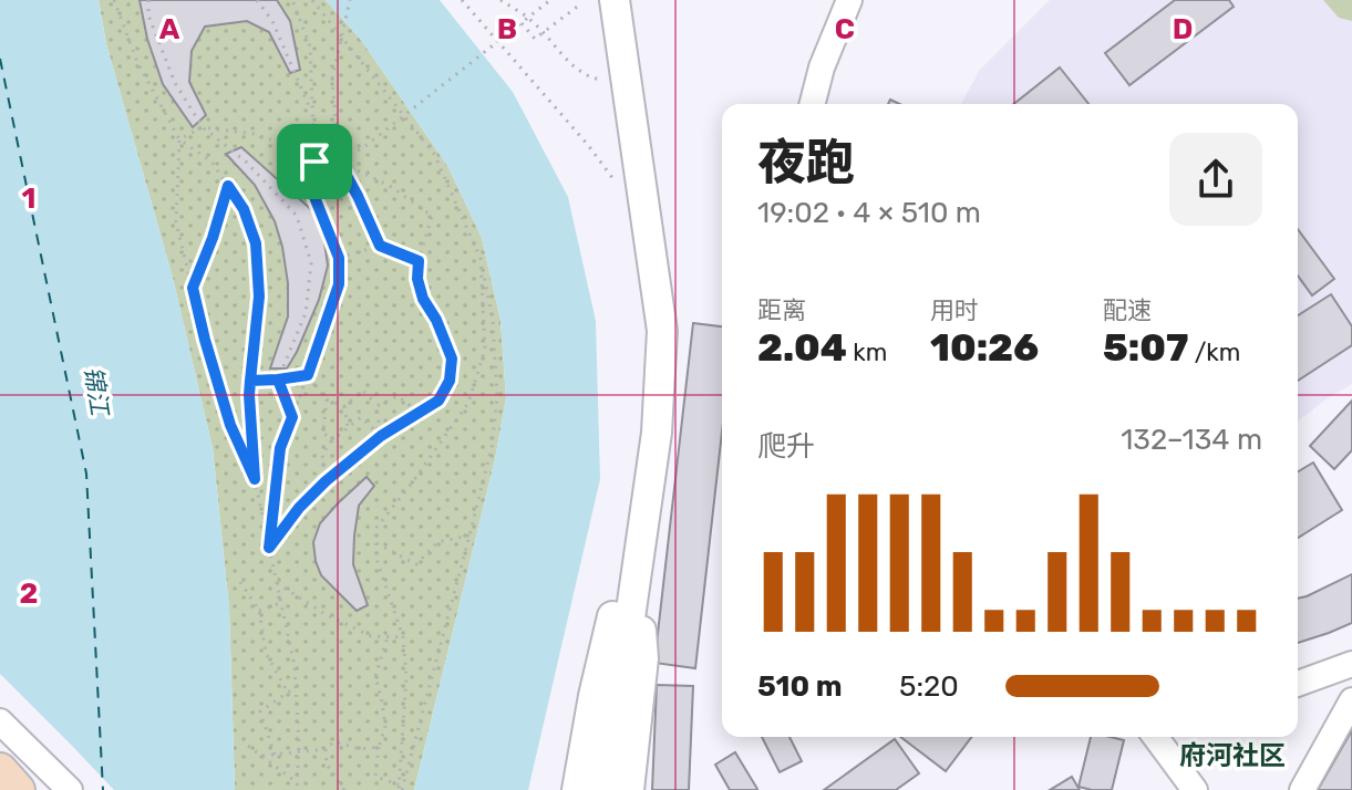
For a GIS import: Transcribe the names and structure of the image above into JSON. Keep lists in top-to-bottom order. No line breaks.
{"districts":["府河社区"],"water":["锦江"],"page":{"heading":["夜跑","19:02 · 4 × 510 m"],"stats":[["距离","2.04 km"],["用时","10:26"],["配速","5:07 /km"]],"chart":["爬升","132–134 m"],"list":[{"name":"510 m","note":"5:20"}]},"grid":{"columns":["A","B","C","D"],"rows":["1","2"]}}
